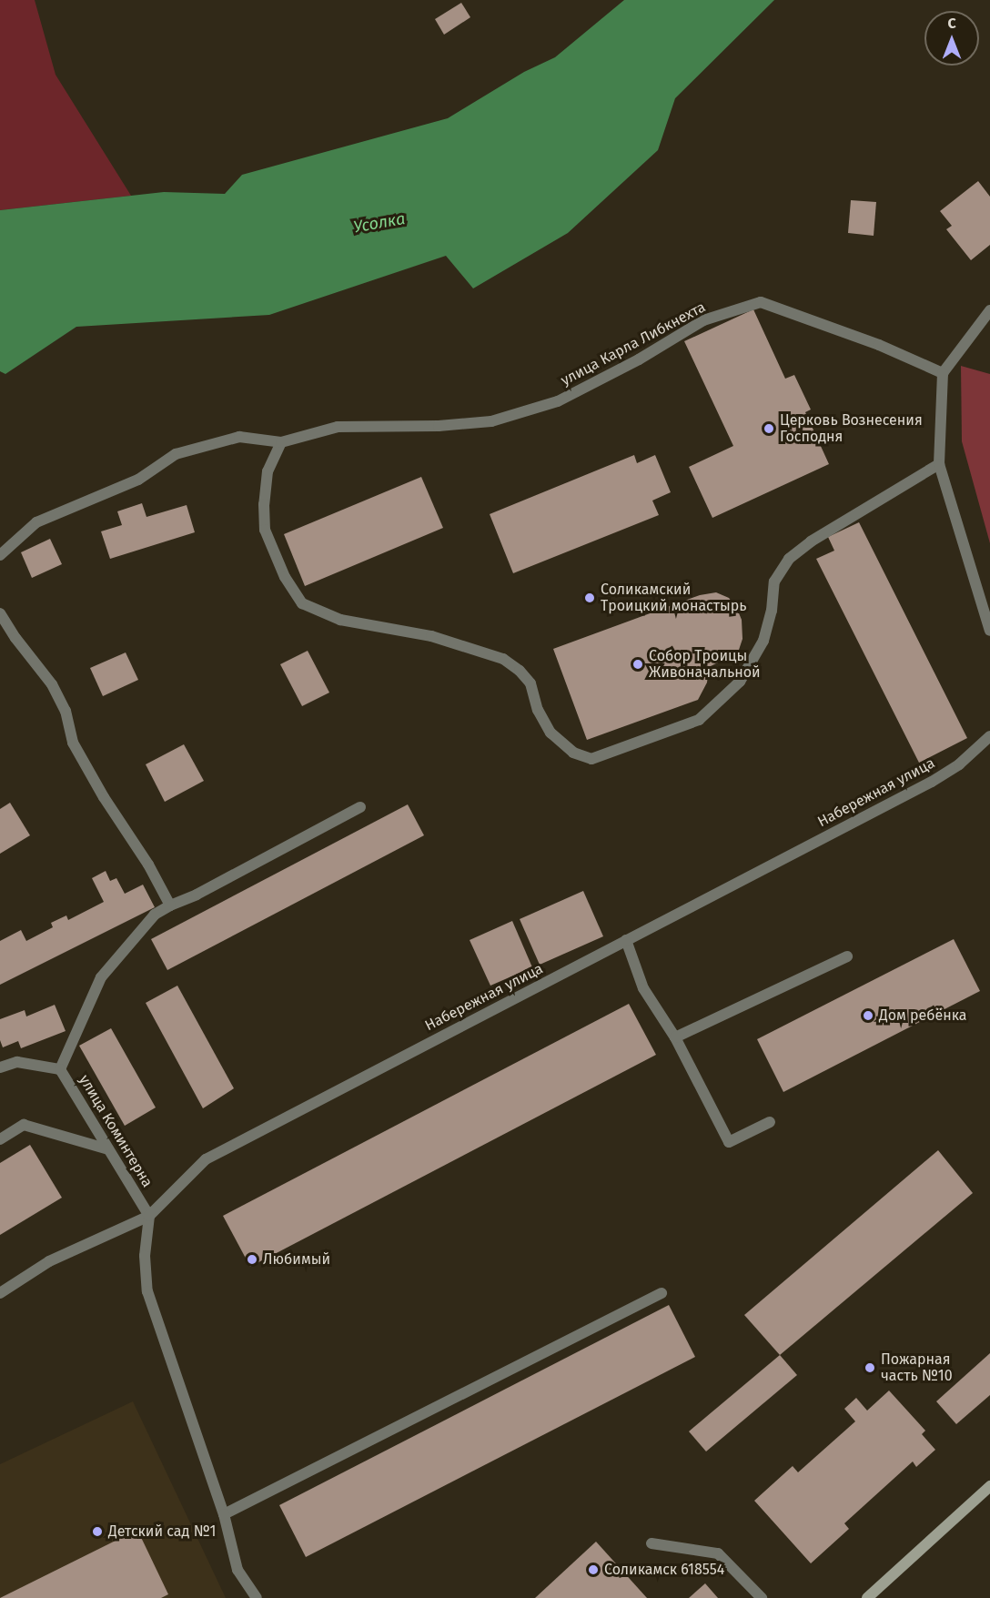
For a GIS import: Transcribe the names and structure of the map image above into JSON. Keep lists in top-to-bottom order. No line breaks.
{"streets":{"street":["улица Карла Либкнехта","Набережная улица","улица Коминтерна"]},"crossings":[["Набережная улица","улица Коминтерна"]],"water":["Усолка"],"places":["Церковь Вознесения Господня","Соликамский Троицкий монастырь","Собор Троицы Живоначальной","Дом ребёнка","Любимый","Пожарная часть №10","Детский сад №1","Соликамск 618554"],"north":"top"}
